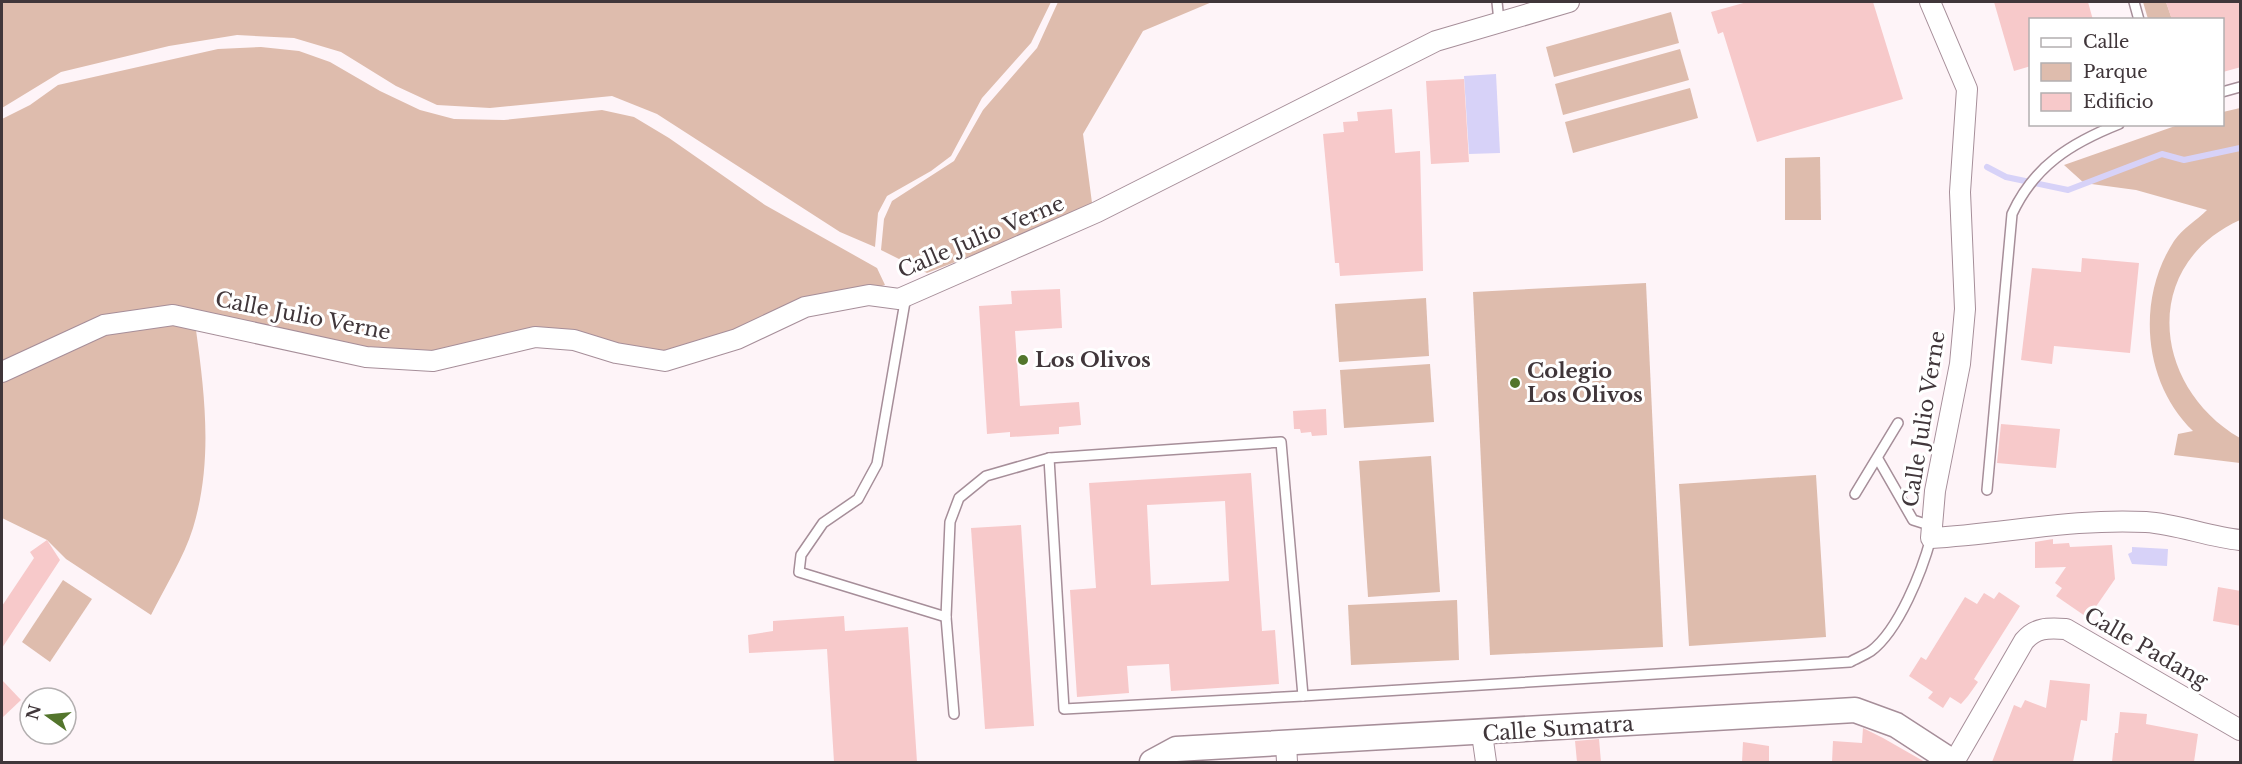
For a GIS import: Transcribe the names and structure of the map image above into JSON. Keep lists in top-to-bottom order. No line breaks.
{"streets":{"street":["Calle Julio Verne","Calle Padang","Calle Sumatra"]},"crossings":[["Calle Padang","Calle Sumatra"]],"places":["Los Olivos","Colegio Los Olivos"],"legend":["Calle","Parque","Edificio"],"north":"left"}
